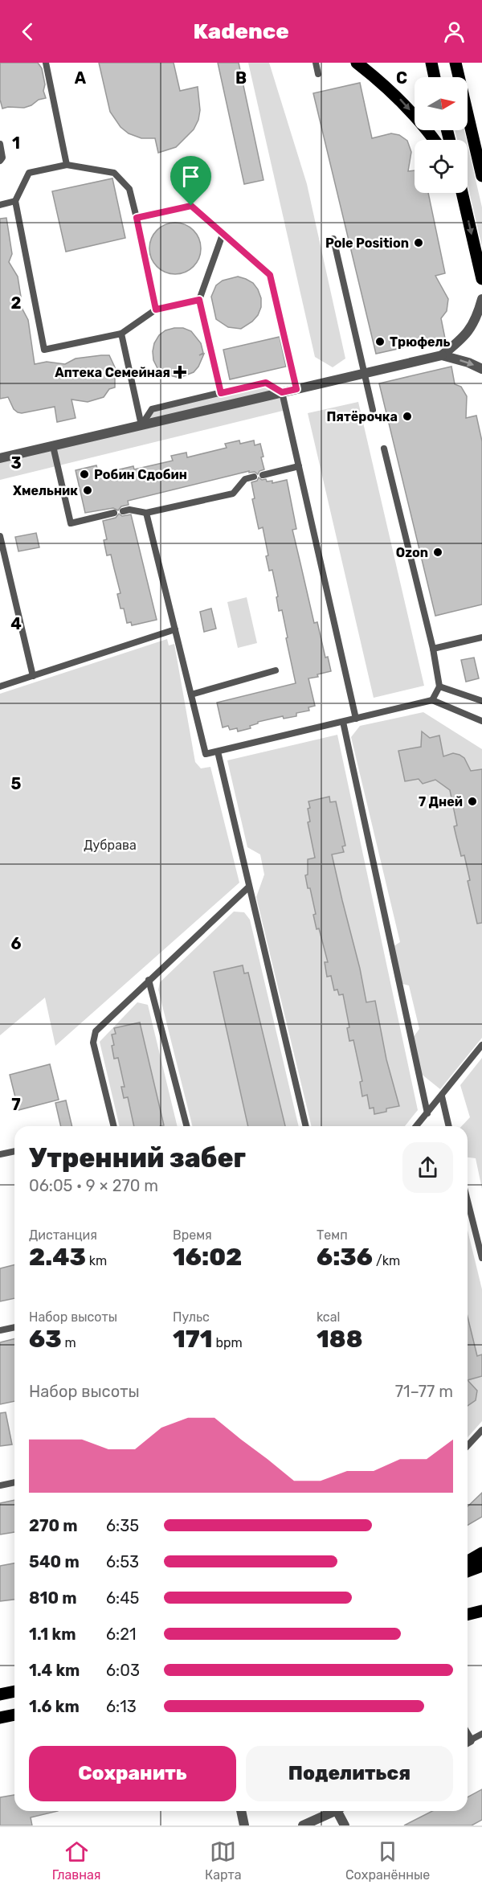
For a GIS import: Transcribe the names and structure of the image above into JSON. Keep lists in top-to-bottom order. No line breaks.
{"parks":["Дубрава"],"places":{"other":["Pole Position","Трюфель","Пятёрочка","Робин Сдобин","Хмельник","Ozon","7 Дней"],"health":["Аптека Семейная"]},"north":"right","page":{"header":"Kadence","heading":["Утренний забег","06:05 · 9 × 270 m"],"stats":[["Дистанция","2.43 km"],["Время","16:02"],["Темп","6:36 /km"],["Набор высоты","63 m"],["Пульс","171 bpm"],["kcal","188"]],"chart":["Набор высоты","71–77 m"],"list":[{"name":"270 m","note":"6:35"},{"name":"540 m","note":"6:53"},{"name":"810 m","note":"6:45"},{"name":"1.1 km","note":"6:21"},{"name":"1.4 km","note":"6:03"},{"name":"1.6 km","note":"6:13"}],"buttons":["Сохранить","Поделиться"],"tabs":["Главная","Карта","Сохранённые"]},"grid":{"columns":["A","B","C"],"rows":["1","2","3","4","5","6","7"]}}
